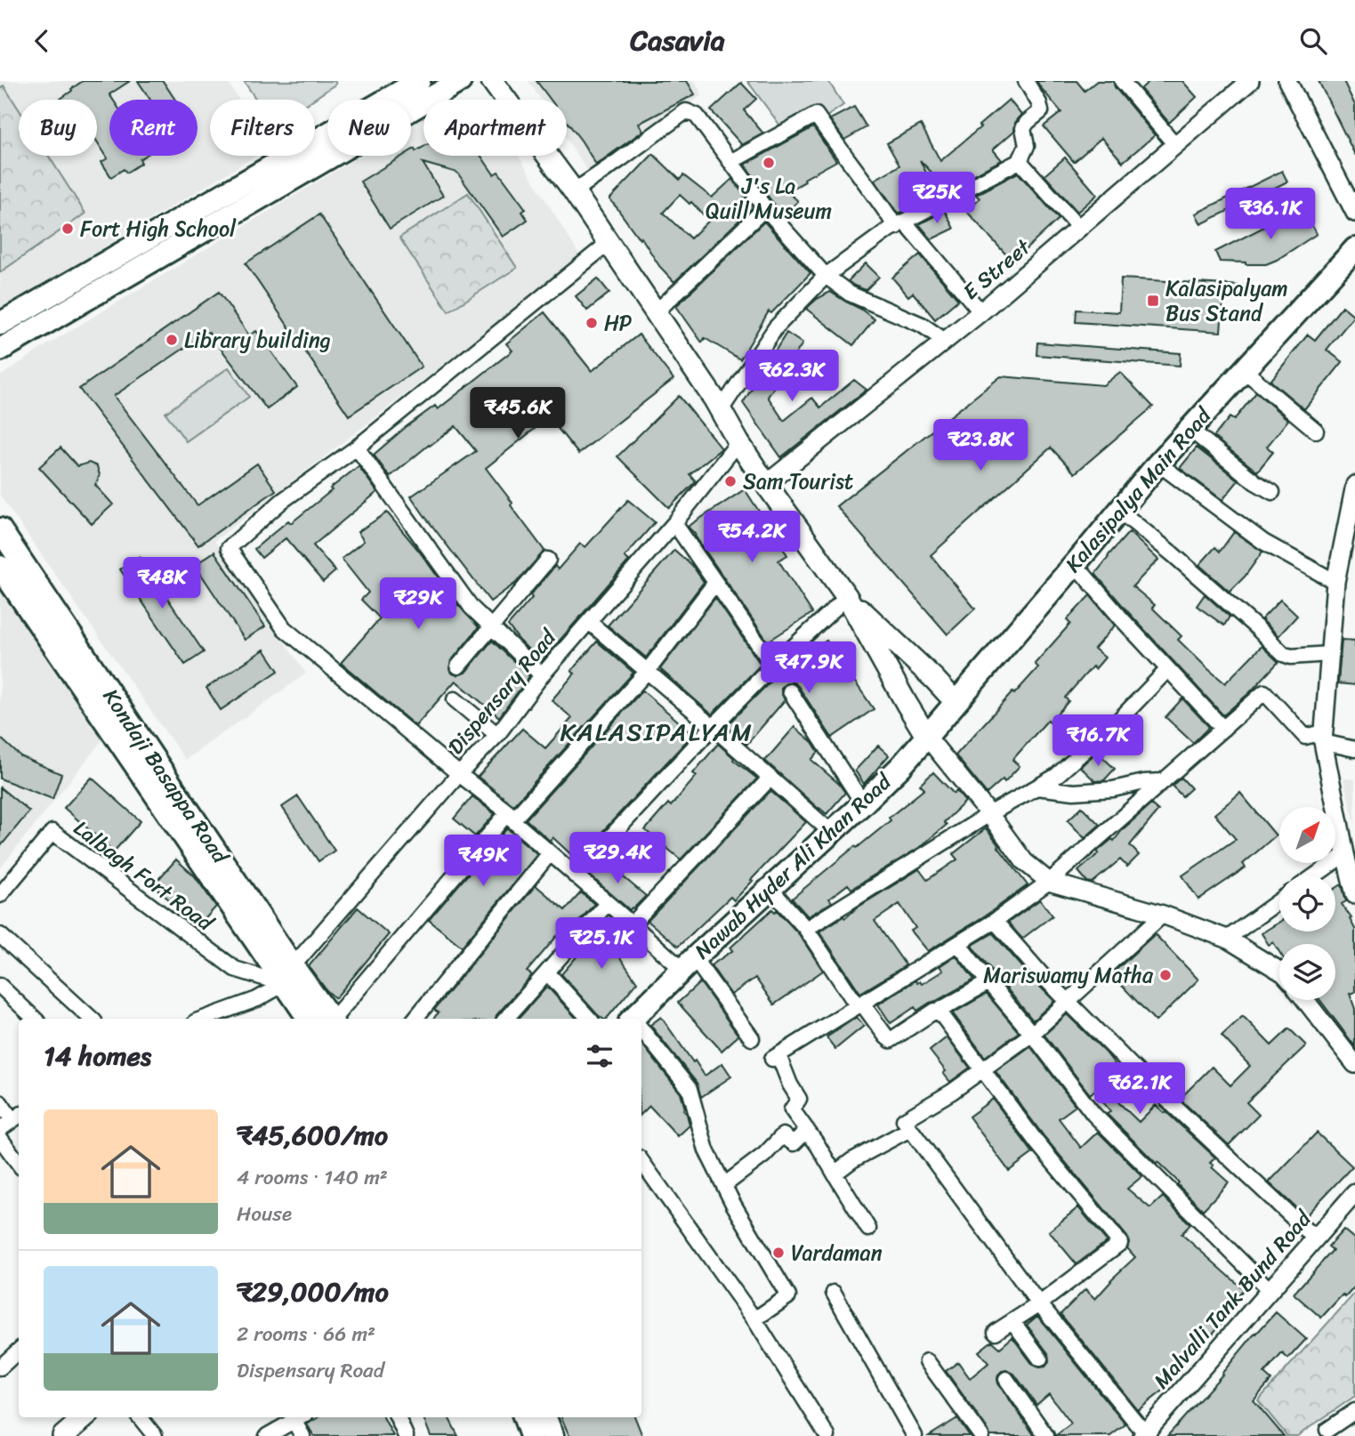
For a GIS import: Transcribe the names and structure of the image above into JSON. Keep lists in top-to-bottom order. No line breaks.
{"streets":{"main road":["Kalasipalya Main Road","Kondaji Basappa Road","Nawab Hyder Ali Khan Road"],"street":["E Street","Dispensary Road","Lalbagh Fort Road","Malvalli Tank Bund Road"]},"crossings":[["Kalasipalya Main Road","Nawab Hyder Ali Khan Road"],["Dispensary Road","Kondaji Basappa Road"],["Dispensary Road","Lalbagh Fort Road"],["Kondaji Basappa Road","Lalbagh Fort Road"]],"districts":["KALASIPALYAM"],"places":{"other":["J's La Quill Museum","Fort High School","HP","Library building","Sam Tourist","Mariswamy Matha","Vardaman"],"transit":["Kalasipalyam Bus Stand"]},"north":"top right","page":{"header":"Casavia","chip":["Buy","Rent","Filters","New","Apartment"],"price":["₹25K","₹36.1K","₹62.3K","₹45.6K","₹23.8K","₹54.2K","₹48K","₹29K","₹47.9K","₹16.7K","₹29.4K","₹49K","₹25.1K","₹62.1K"],"heading":"14 homes","list":[{"name":"₹45,600/mo","note":"4 rooms · 140 m² · House"},{"name":"₹29,000/mo","note":"2 rooms · 66 m² · Dispensary Road"}]}}
